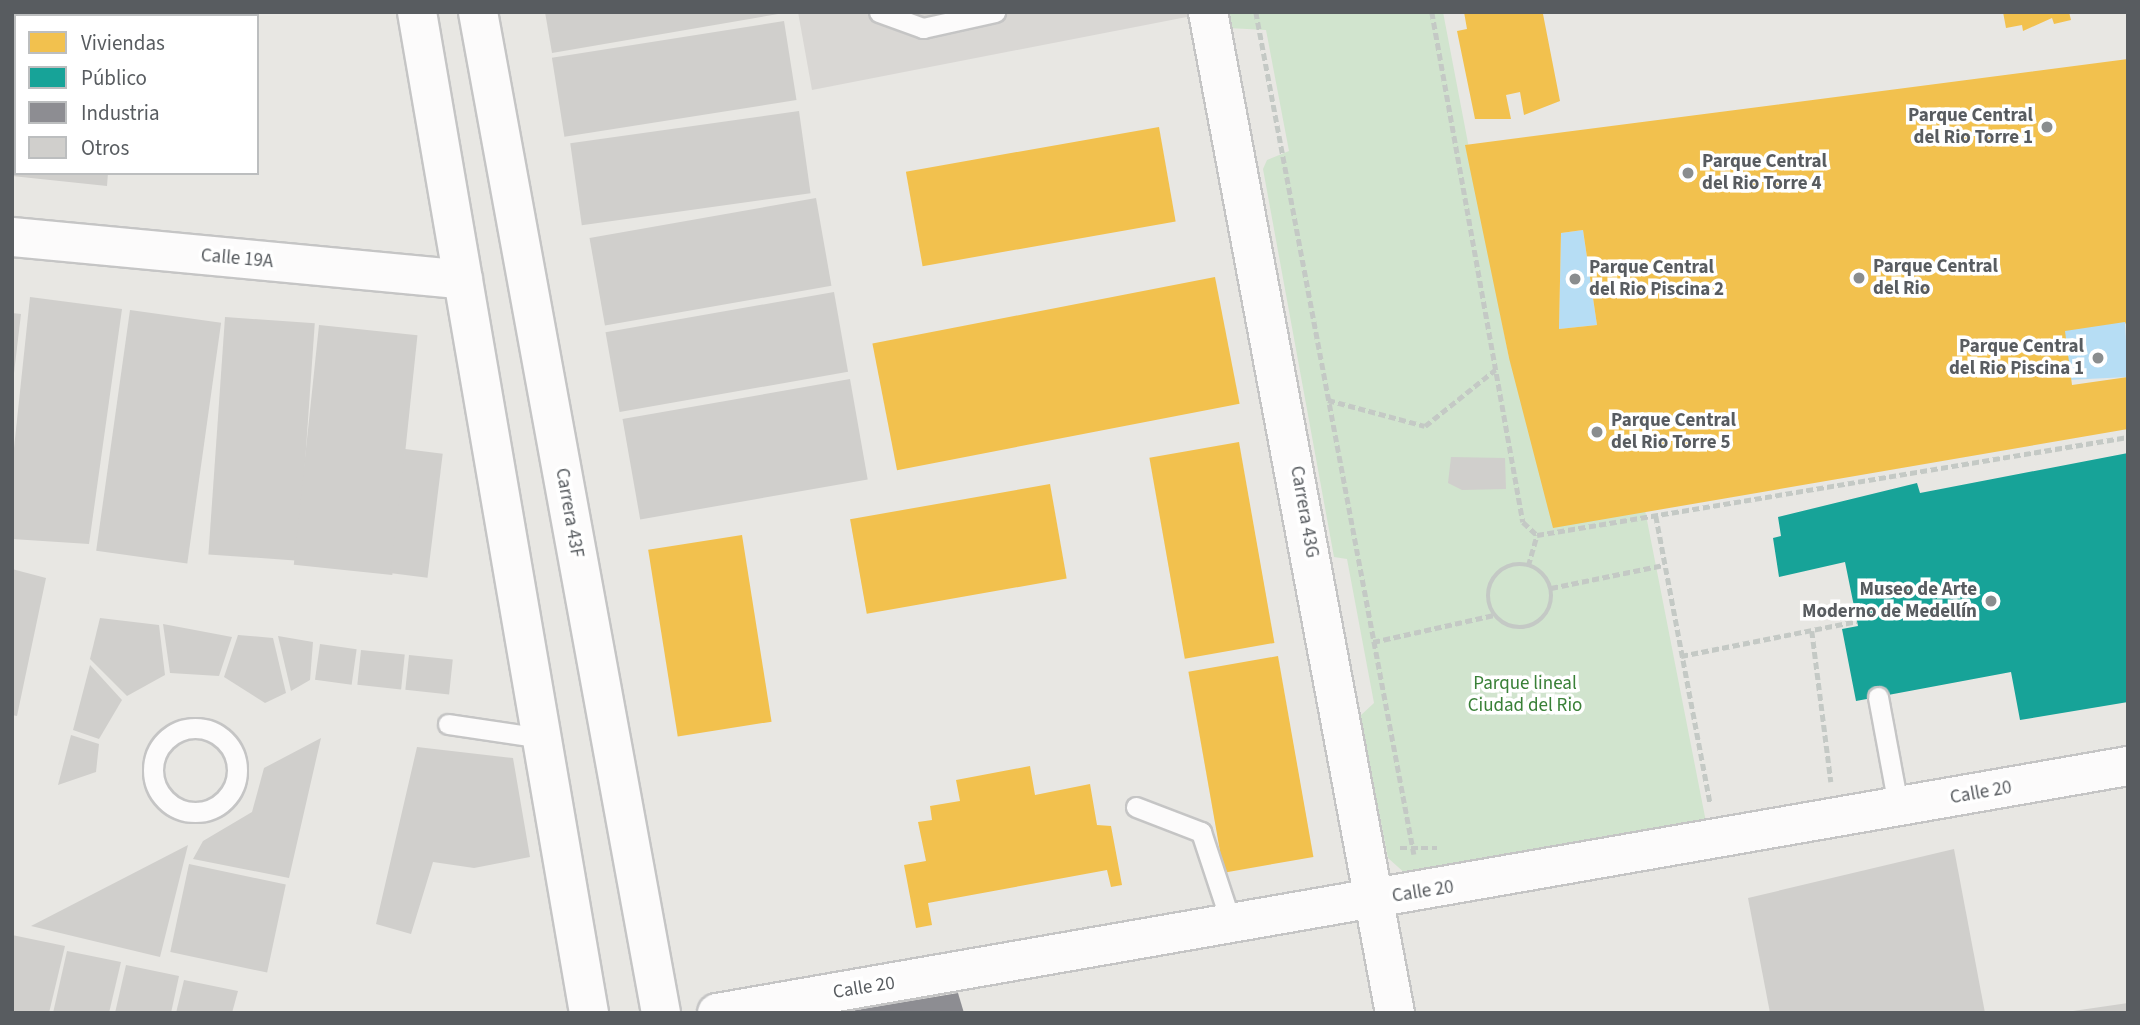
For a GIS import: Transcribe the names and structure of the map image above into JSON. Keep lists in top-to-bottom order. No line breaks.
{"streets":{"street":["Calle 19A","Carrera 43G","Carrera 43F","Calle 20"]},"crossings":[["Carrera 43G","Calle 20"]],"parks":["Parque lineal Ciudad del Rio"],"places":["Parque Central del Rio Torre 1","Parque Central del Rio Torre 4","Parque Central del Rio","Parque Central del Rio Piscina 2","Parque Central del Rio Piscina 1","Parque Central del Rio Torre 5","Museo de Arte Moderno de Medellín"],"legend":["Viviendas","Público","Industria","Otros"]}
